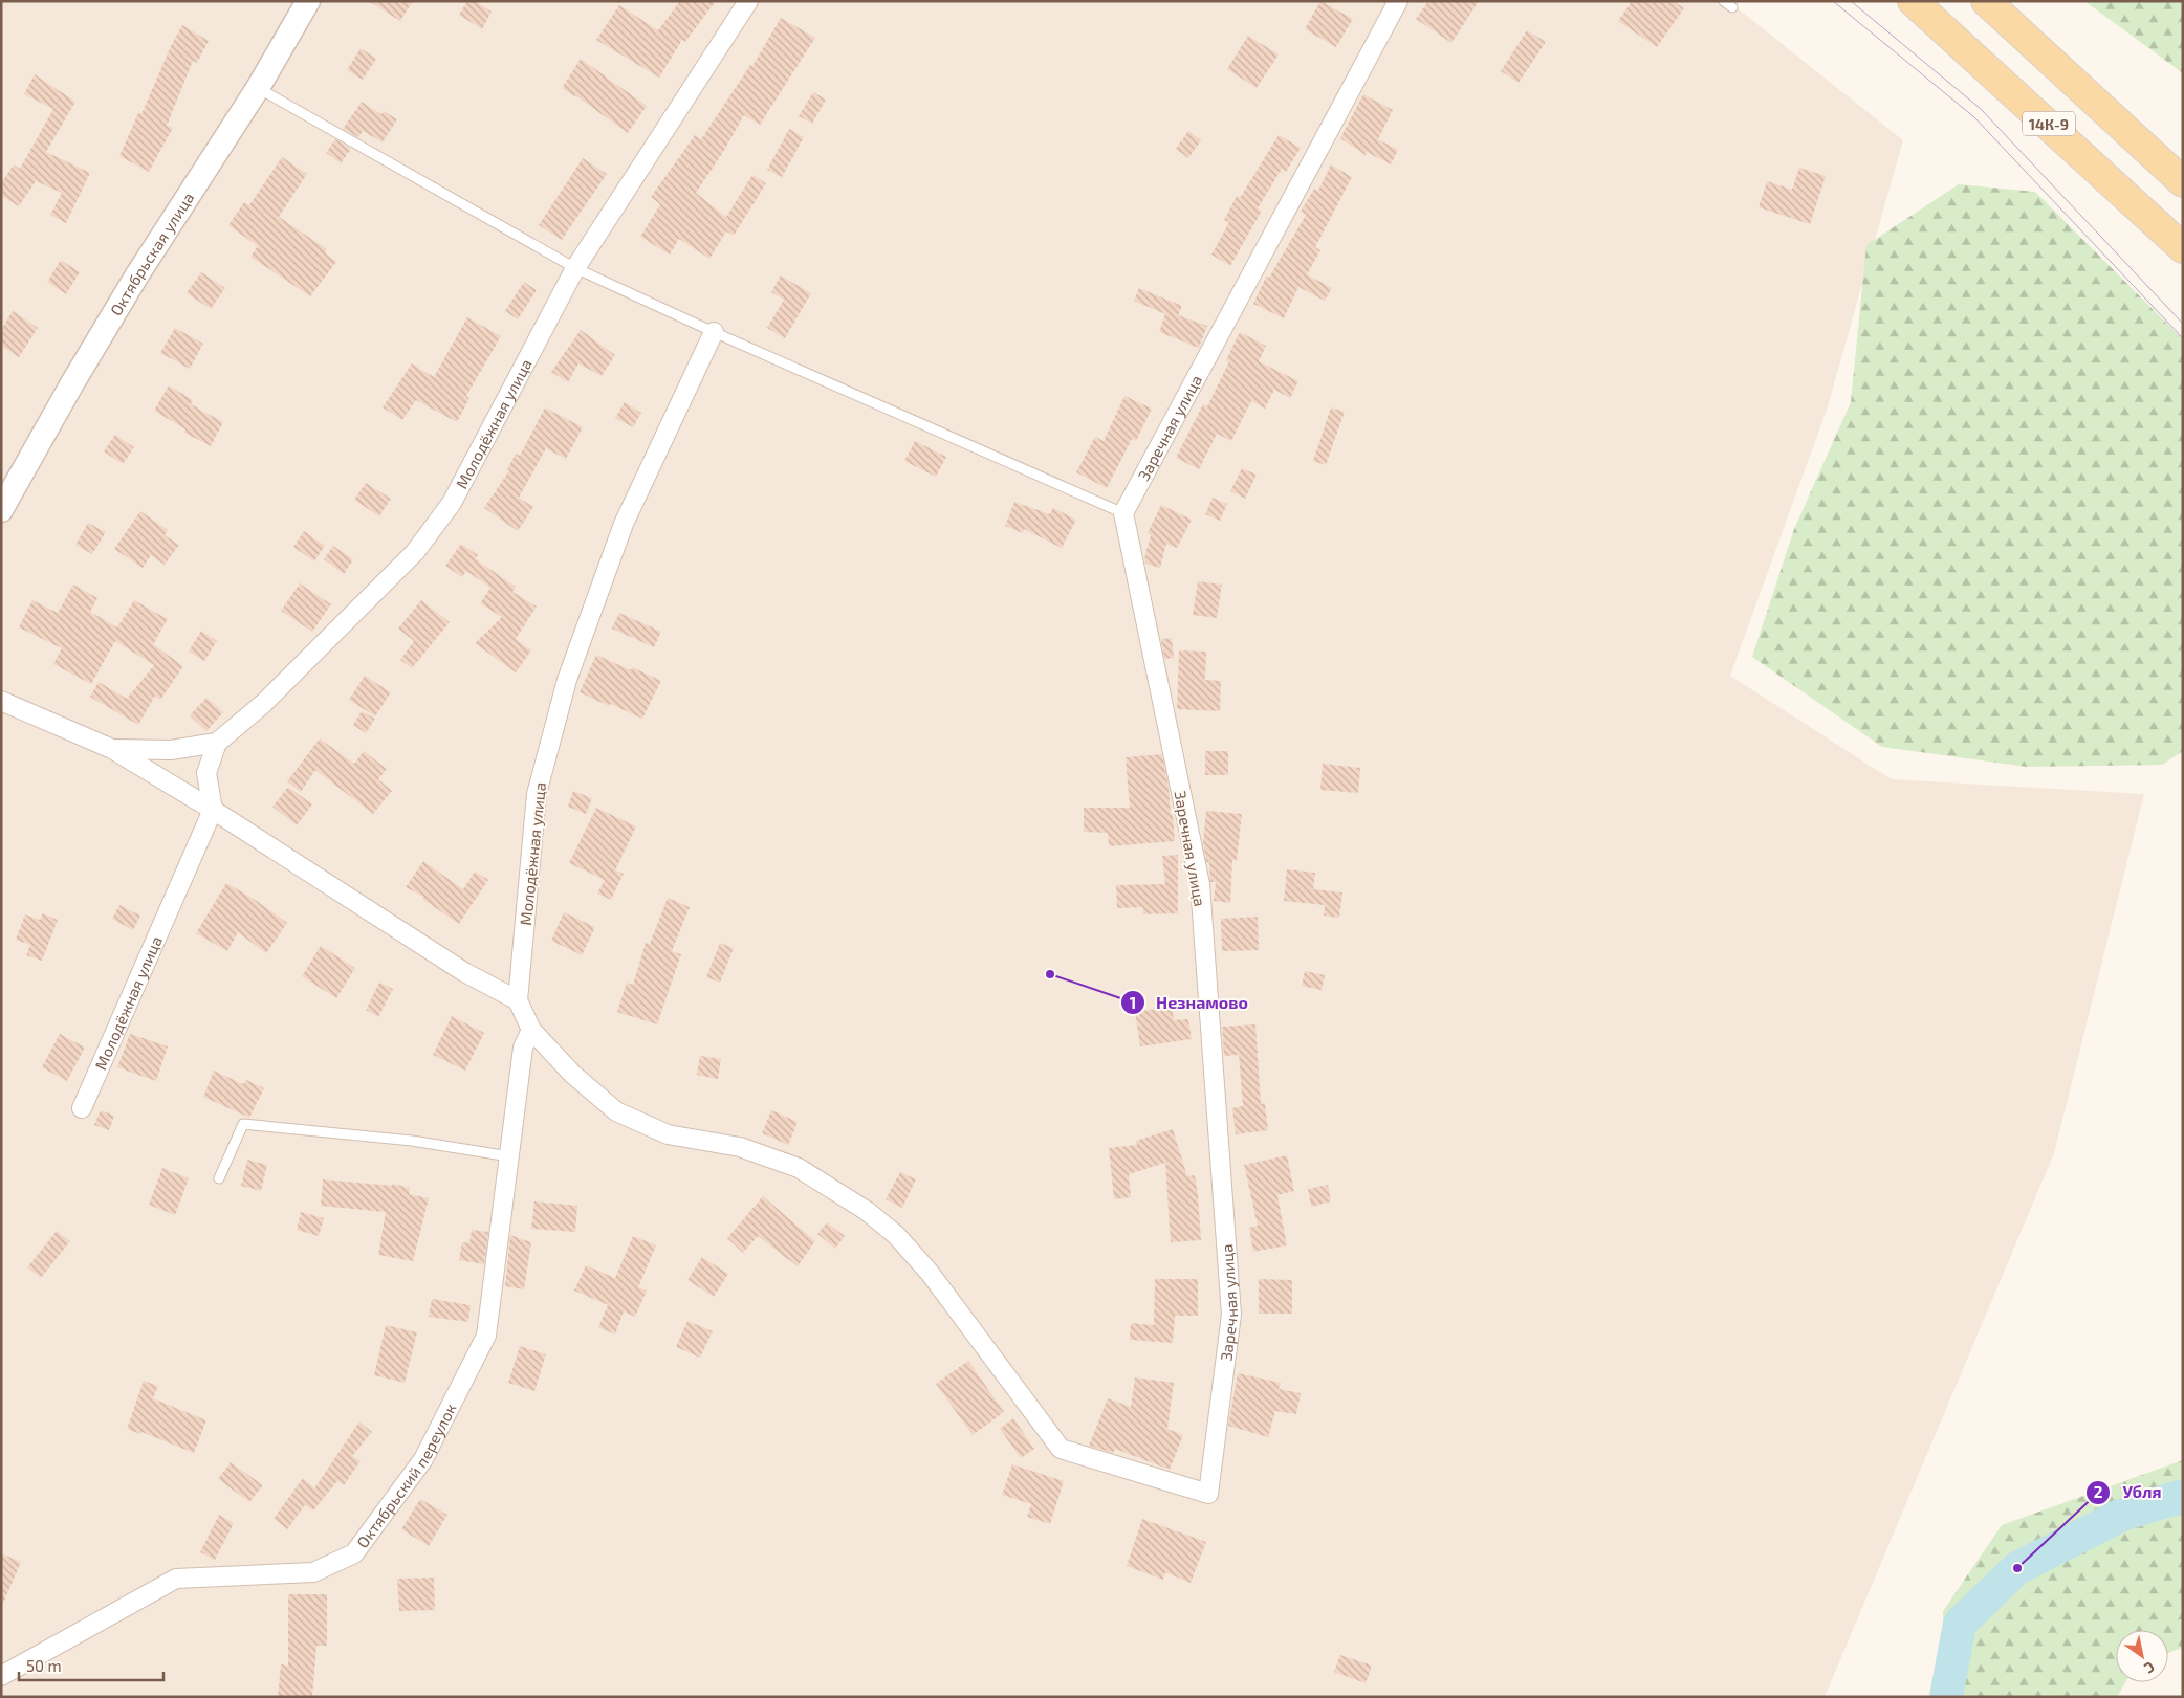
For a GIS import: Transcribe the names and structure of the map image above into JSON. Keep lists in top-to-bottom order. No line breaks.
{"streets":{"main road":["14К-9"],"street":["Октябрьская улица","Молодёжная улица","Заречная улица","Октябрьский переулок"]},"crossings":[["Молодёжная улица","Заречная улица"]],"places":["Незнамово","Убля"],"scale_bar":"50 m","north":"bottom right"}
